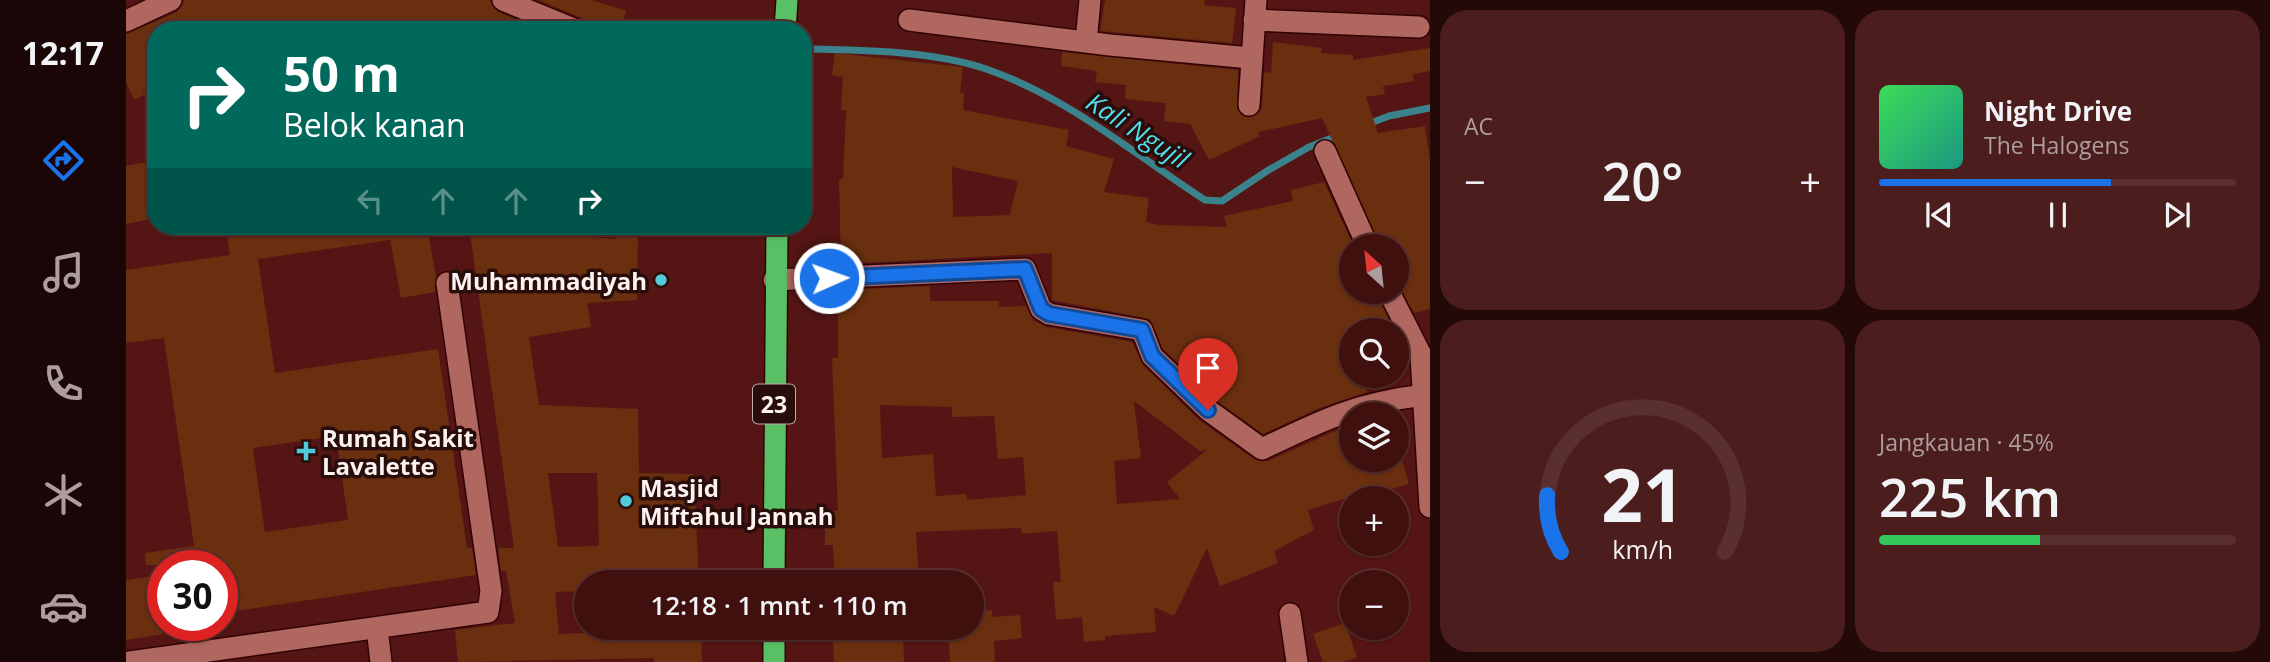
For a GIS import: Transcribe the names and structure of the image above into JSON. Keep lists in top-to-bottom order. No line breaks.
{"streets":{"highway":["23"]},"water":["Kali Ngujil"],"places":{"other":["Muhammadiyah","Masjid Miftahul Jannah"],"health":["Rumah Sakit Lavalette"]},"north":"top left","page":{"tabs":"12:17","tile":["AC",["Jangkauan · 45%","225 km"]],"turn":["50 m","Belok kanan"],"song":["Night Drive","The Halogens"],"heat":["−","20°","+"],"map_buttons":["+","−"],"limit":"30","trip":"12:18 · 1 mnt · 110 m","gauge":["21","km/h"]}}
